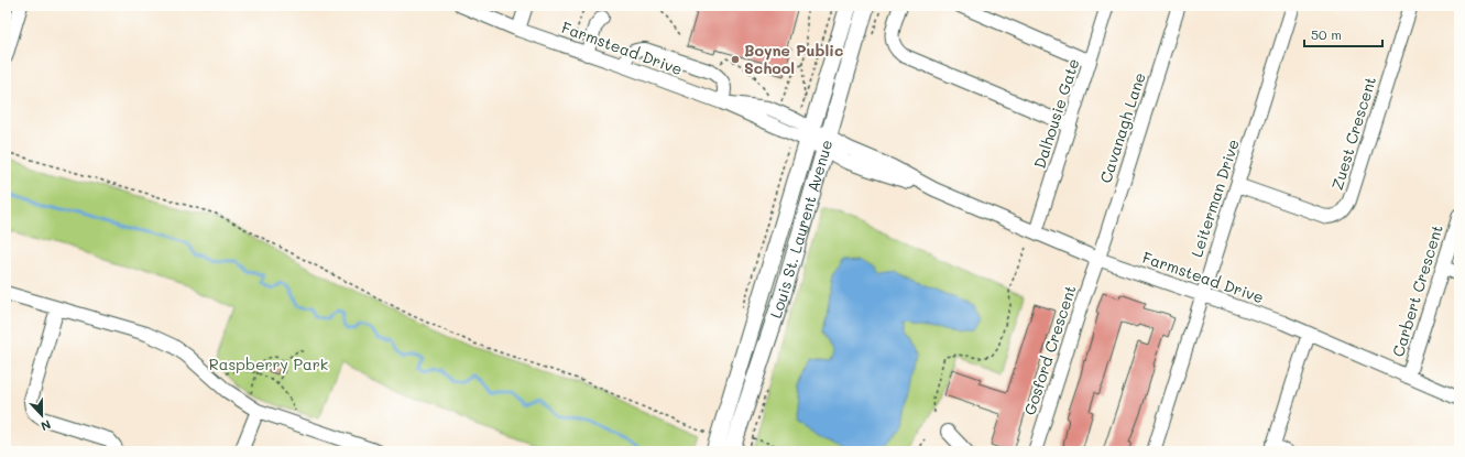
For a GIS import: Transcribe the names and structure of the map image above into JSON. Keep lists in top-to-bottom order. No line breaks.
{"streets":{"main road":["Louis St. Laurent Avenue"],"street":["Farmstead Drive","Dalhousie Gate","Cavanagh Lane","Zuest Crescent","Leiterman Drive","Carbert Crescent","Gosford Crescent"]},"crossings":[["Farmstead Drive","Dalhousie Gate"],["Farmstead Drive","Cavanagh Lane"],["Farmstead Drive","Leiterman Drive"],["Farmstead Drive","Louis St. Laurent Avenue"],["Farmstead Drive","Carbert Crescent"],["Farmstead Drive","Gosford Crescent"],["Cavanagh Lane","Gosford Crescent"],["Zuest Crescent","Leiterman Drive"]],"parks":["Raspberry Park"],"places":["Boyne Public School"],"scale_bar":"50 m","north":"bottom"}
